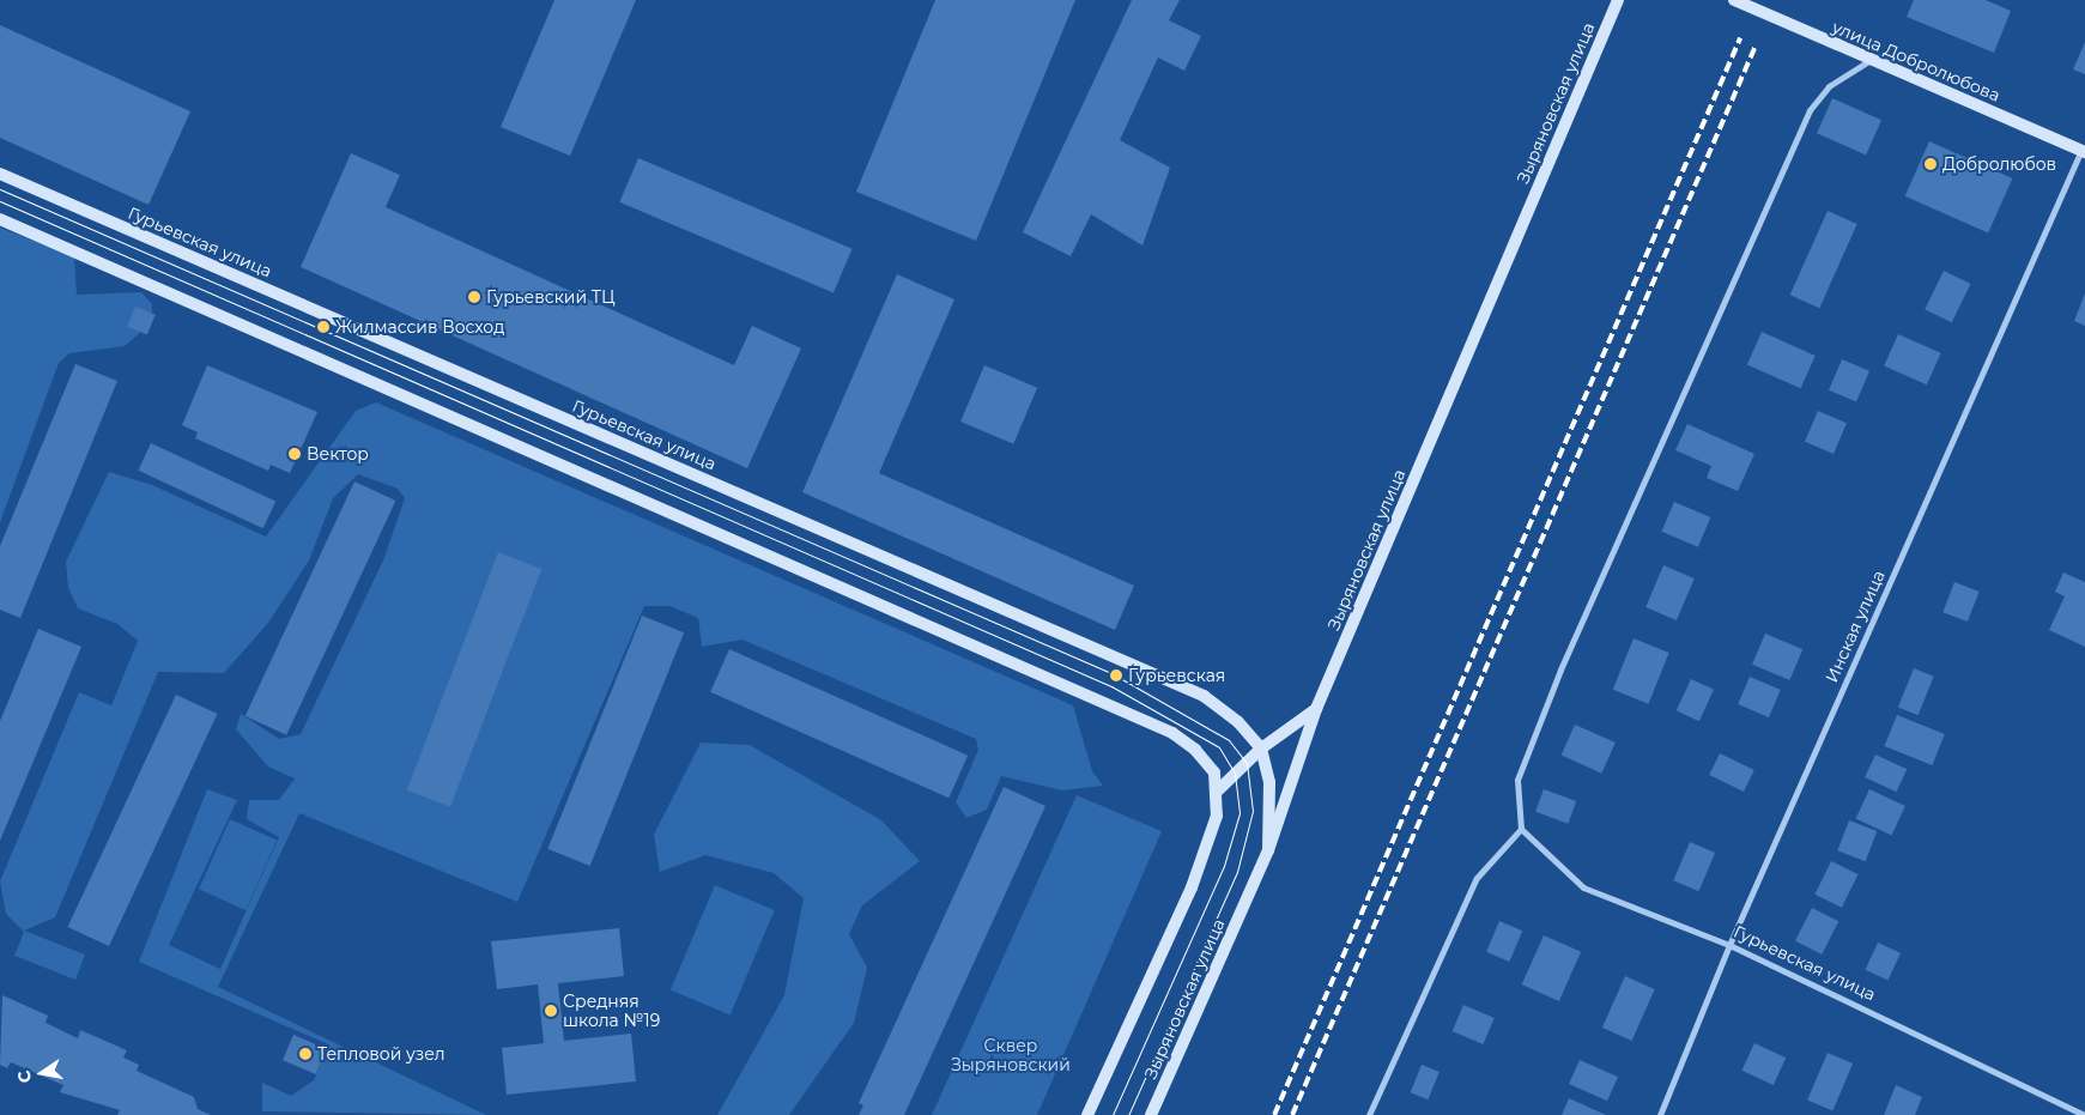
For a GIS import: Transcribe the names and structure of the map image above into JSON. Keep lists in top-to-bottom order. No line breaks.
{"streets":{"street":["улица Добролюбова","Зыряновская улица","Гурьевская улица","Инская улица"]},"crossings":[["улица Добролюбова","Инская улица"],["Гурьевская улица","Инская улица"]],"parks":["Cквер Зыряновский"],"places":["Добролюбов","Гурьевский ТЦ","Жилмассив Восход","Вектор","Гурьевская","Средняя школа №19","Тепловой узел"],"north":"left"}
